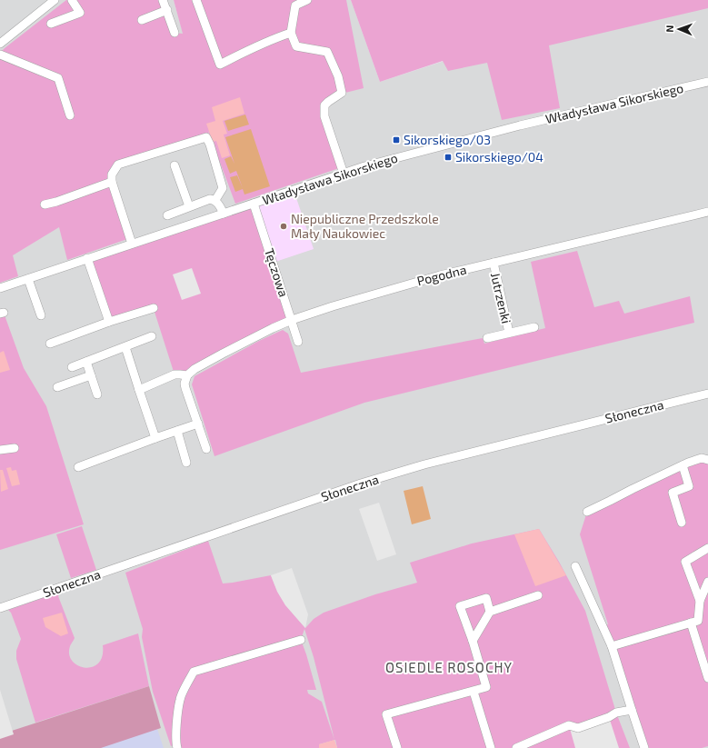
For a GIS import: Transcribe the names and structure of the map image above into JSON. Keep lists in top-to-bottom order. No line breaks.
{"streets":{"street":["Władysława Sikorskiego","Tęczowa","Pogodna","Jutrzenki","Słoneczna"]},"crossings":[["Władysława Sikorskiego","Tęczowa"],["Tęczowa","Pogodna"],["Pogodna","Jutrzenki"]],"districts":["OSIEDLE ROSOCHY"],"places":{"transit":["Sikorskiego/03","Sikorskiego/04"],"other":["Niepubliczne Przedszkole Mały Naukowiec"]},"north":"left"}
